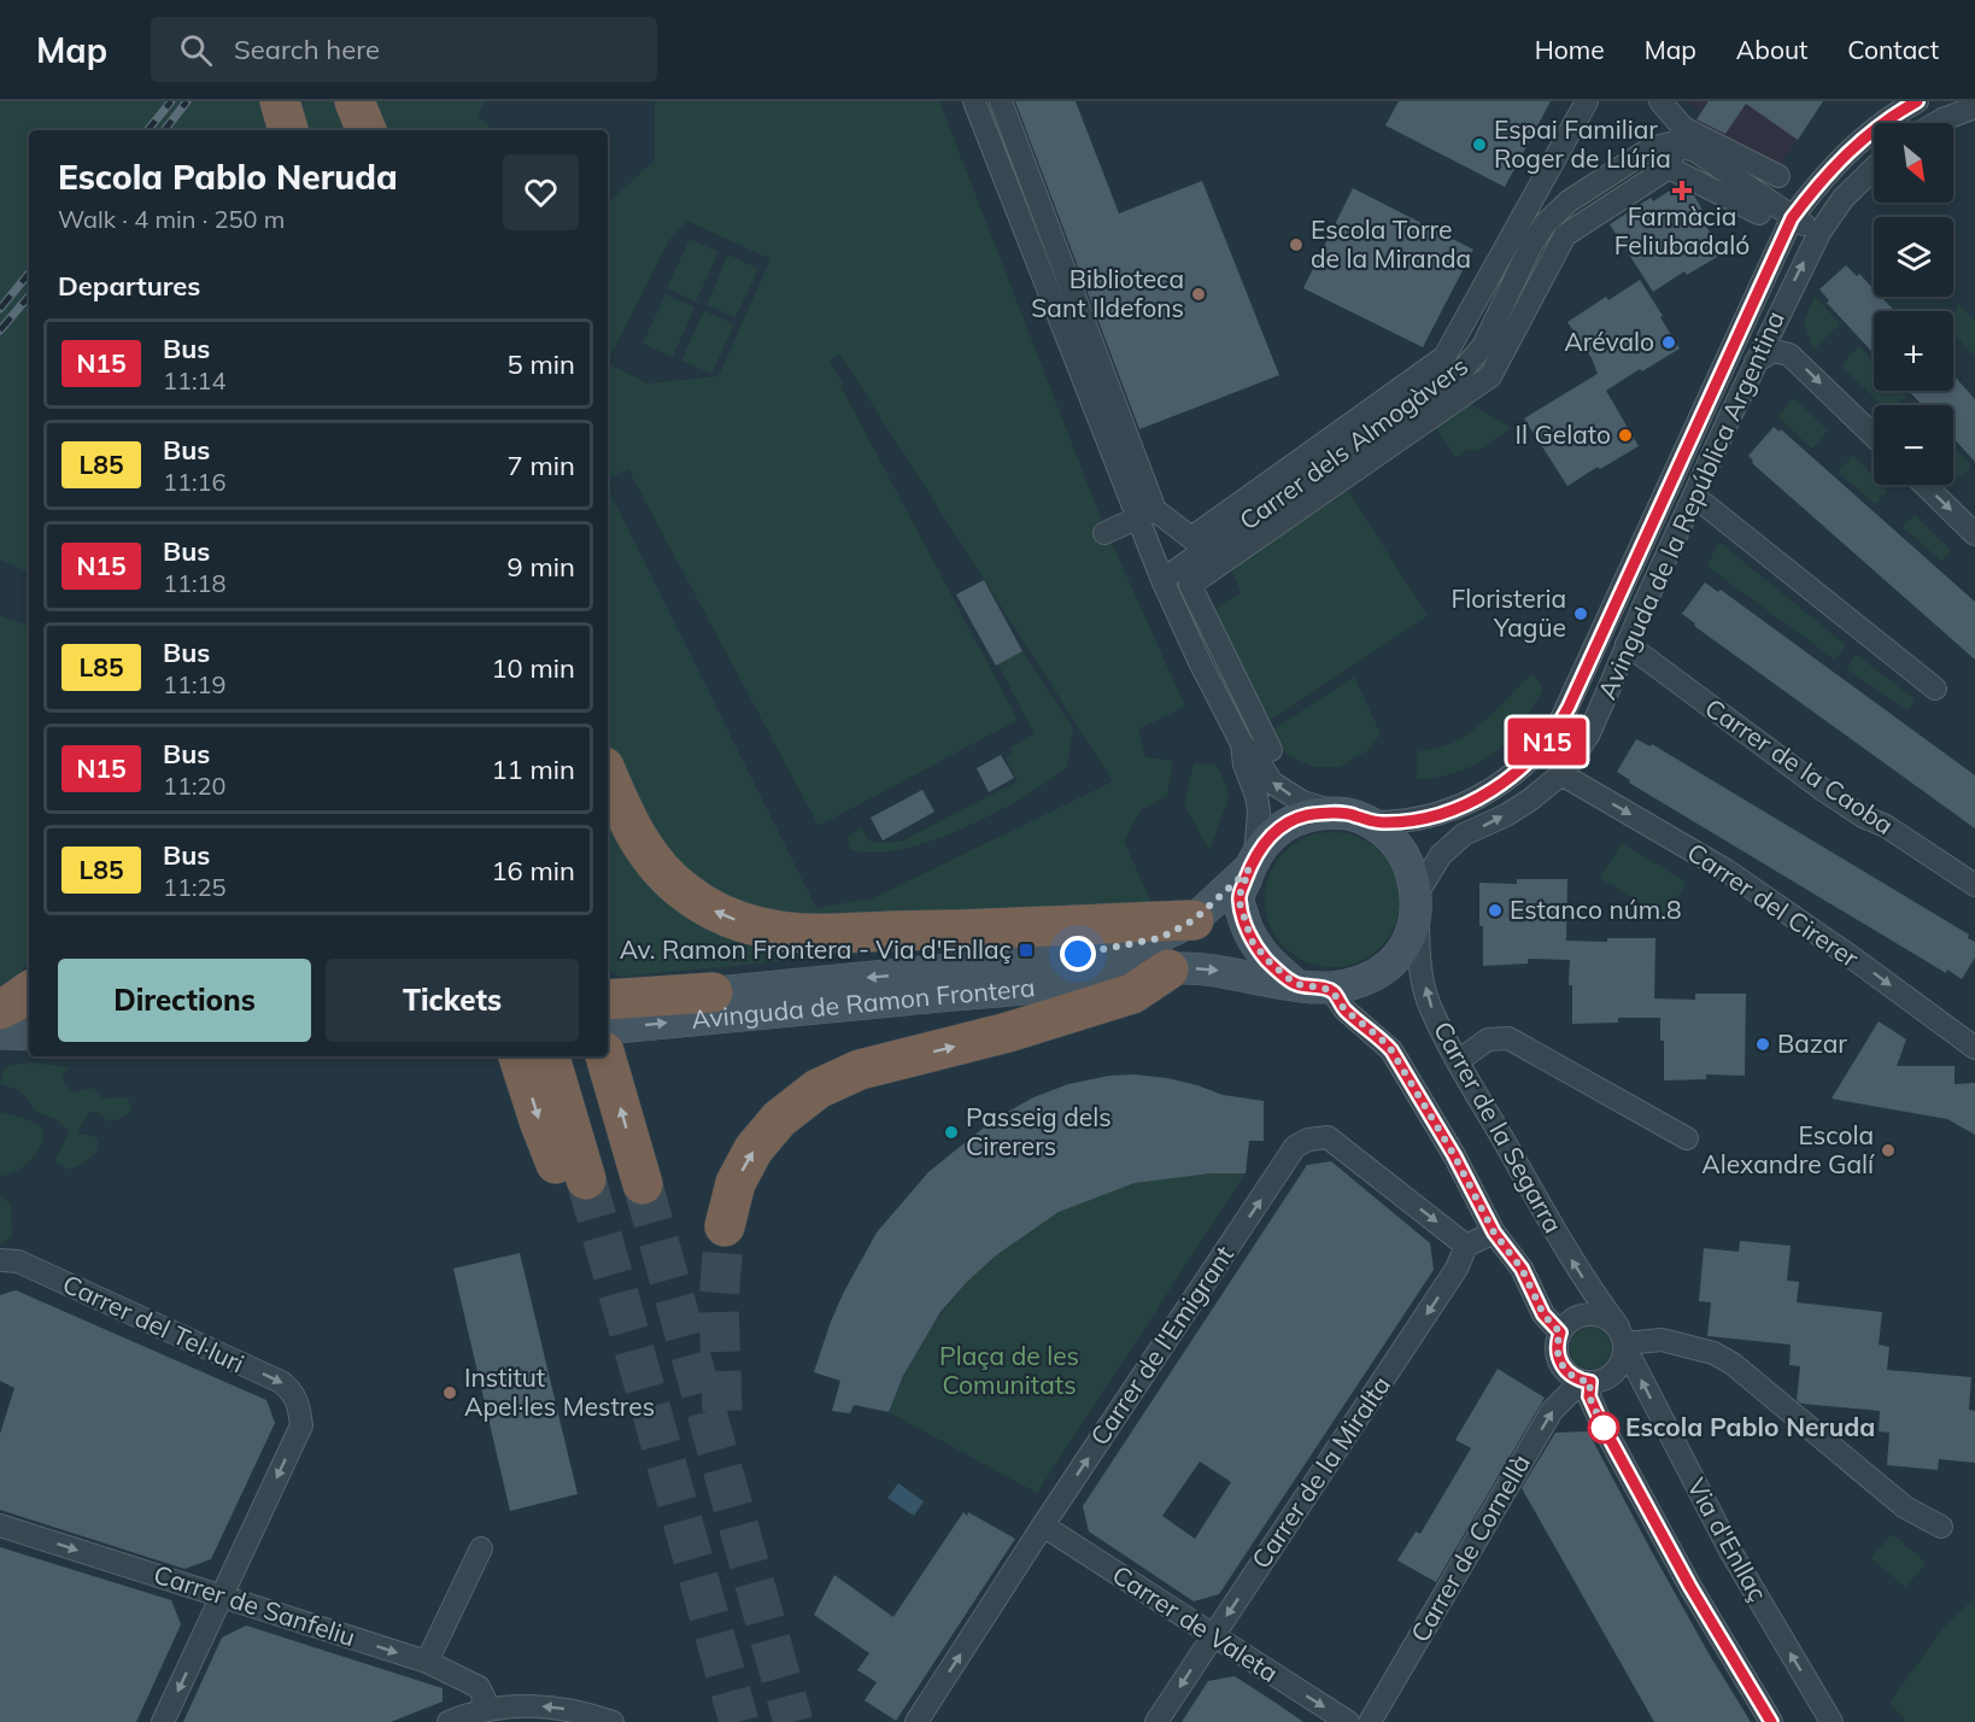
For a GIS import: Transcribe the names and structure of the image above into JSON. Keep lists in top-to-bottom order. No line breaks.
{"streets":{"street":["Carrer dels Almogàvers","Avinguda de la República Argentina","Carrer de la Caoba","Carrer del Cirerer","Avinguda de Ramon Frontera","Carrer de la Segarra","Carrer del Tel·luri","Carrer de l'Emigrant","Carrer de la Miralta","Via d'Enllaç","Carrer de Cornellà","Carrer de Sanfeliu","Carrer de Valeta"]},"crossings":[["Avinguda de la República Argentina","Carrer de la Caoba"],["Avinguda de la República Argentina","Carrer del Cirerer"],["Avinguda de la República Argentina","Avinguda de Ramon Frontera"],["Avinguda de la República Argentina","Carrer de la Segarra"],["Avinguda de Ramon Frontera","Carrer de la Segarra"],["Carrer de la Segarra","Via d'Enllaç"],["Carrer de la Segarra","Carrer de Cornellà"],["Carrer del Tel·luri","Carrer de Sanfeliu"],["Carrer de l'Emigrant","Carrer de la Miralta"],["Carrer de l'Emigrant","Carrer de Valeta"],["Carrer de la Miralta","Carrer de Valeta"],["Via d'Enllaç","Carrer de Cornellà"]],"one_way":["Carrer del Cirerer","Carrer de l'Emigrant","Carrer de la Miralta","Carrer de Cornellà","Carrer de Sanfeliu","Carrer de Valeta"],"parks":["Plaça de les Comunitats"],"places":{"other":["Espai Familiar Roger de Llúria","Escola Torre de la Miranda","Biblioteca Sant Ildefons","Arévalo","Il Gelato","Floristeria Yagüe","Estanco núm.8","Bazar","Passeig dels Cirerers","Escola Alexandre Galí","Institut Apel·les Mestres","Escola Pablo Neruda"],"health":["Farmàcia Feliubadaló"],"transit":["Av. Ramon Frontera - Via d'Enllaç"]},"lines":["bus line N15"],"north":"bottom right","page":{"header":"Map","search":"Search here","nav":["Home","Map","About","Contact"],"on_map":"N15","map_buttons":["+","−"],"heading":[["Escola Pablo Neruda","Walk · 4 min · 250 m"],"Departures"],"list":[{"mark":"N15","name":"Bus","note":"11:14","value":"5 min"},{"mark":"L85","name":"Bus","note":"11:16","value":"7 min"},{"mark":"N15","name":"Bus","note":"11:18","value":"9 min"},{"mark":"L85","name":"Bus","note":"11:19","value":"10 min"},{"mark":"N15","name":"Bus","note":"11:20","value":"11 min"},{"mark":"L85","name":"Bus","note":"11:25","value":"16 min"}],"buttons":["Directions","Tickets"]}}
